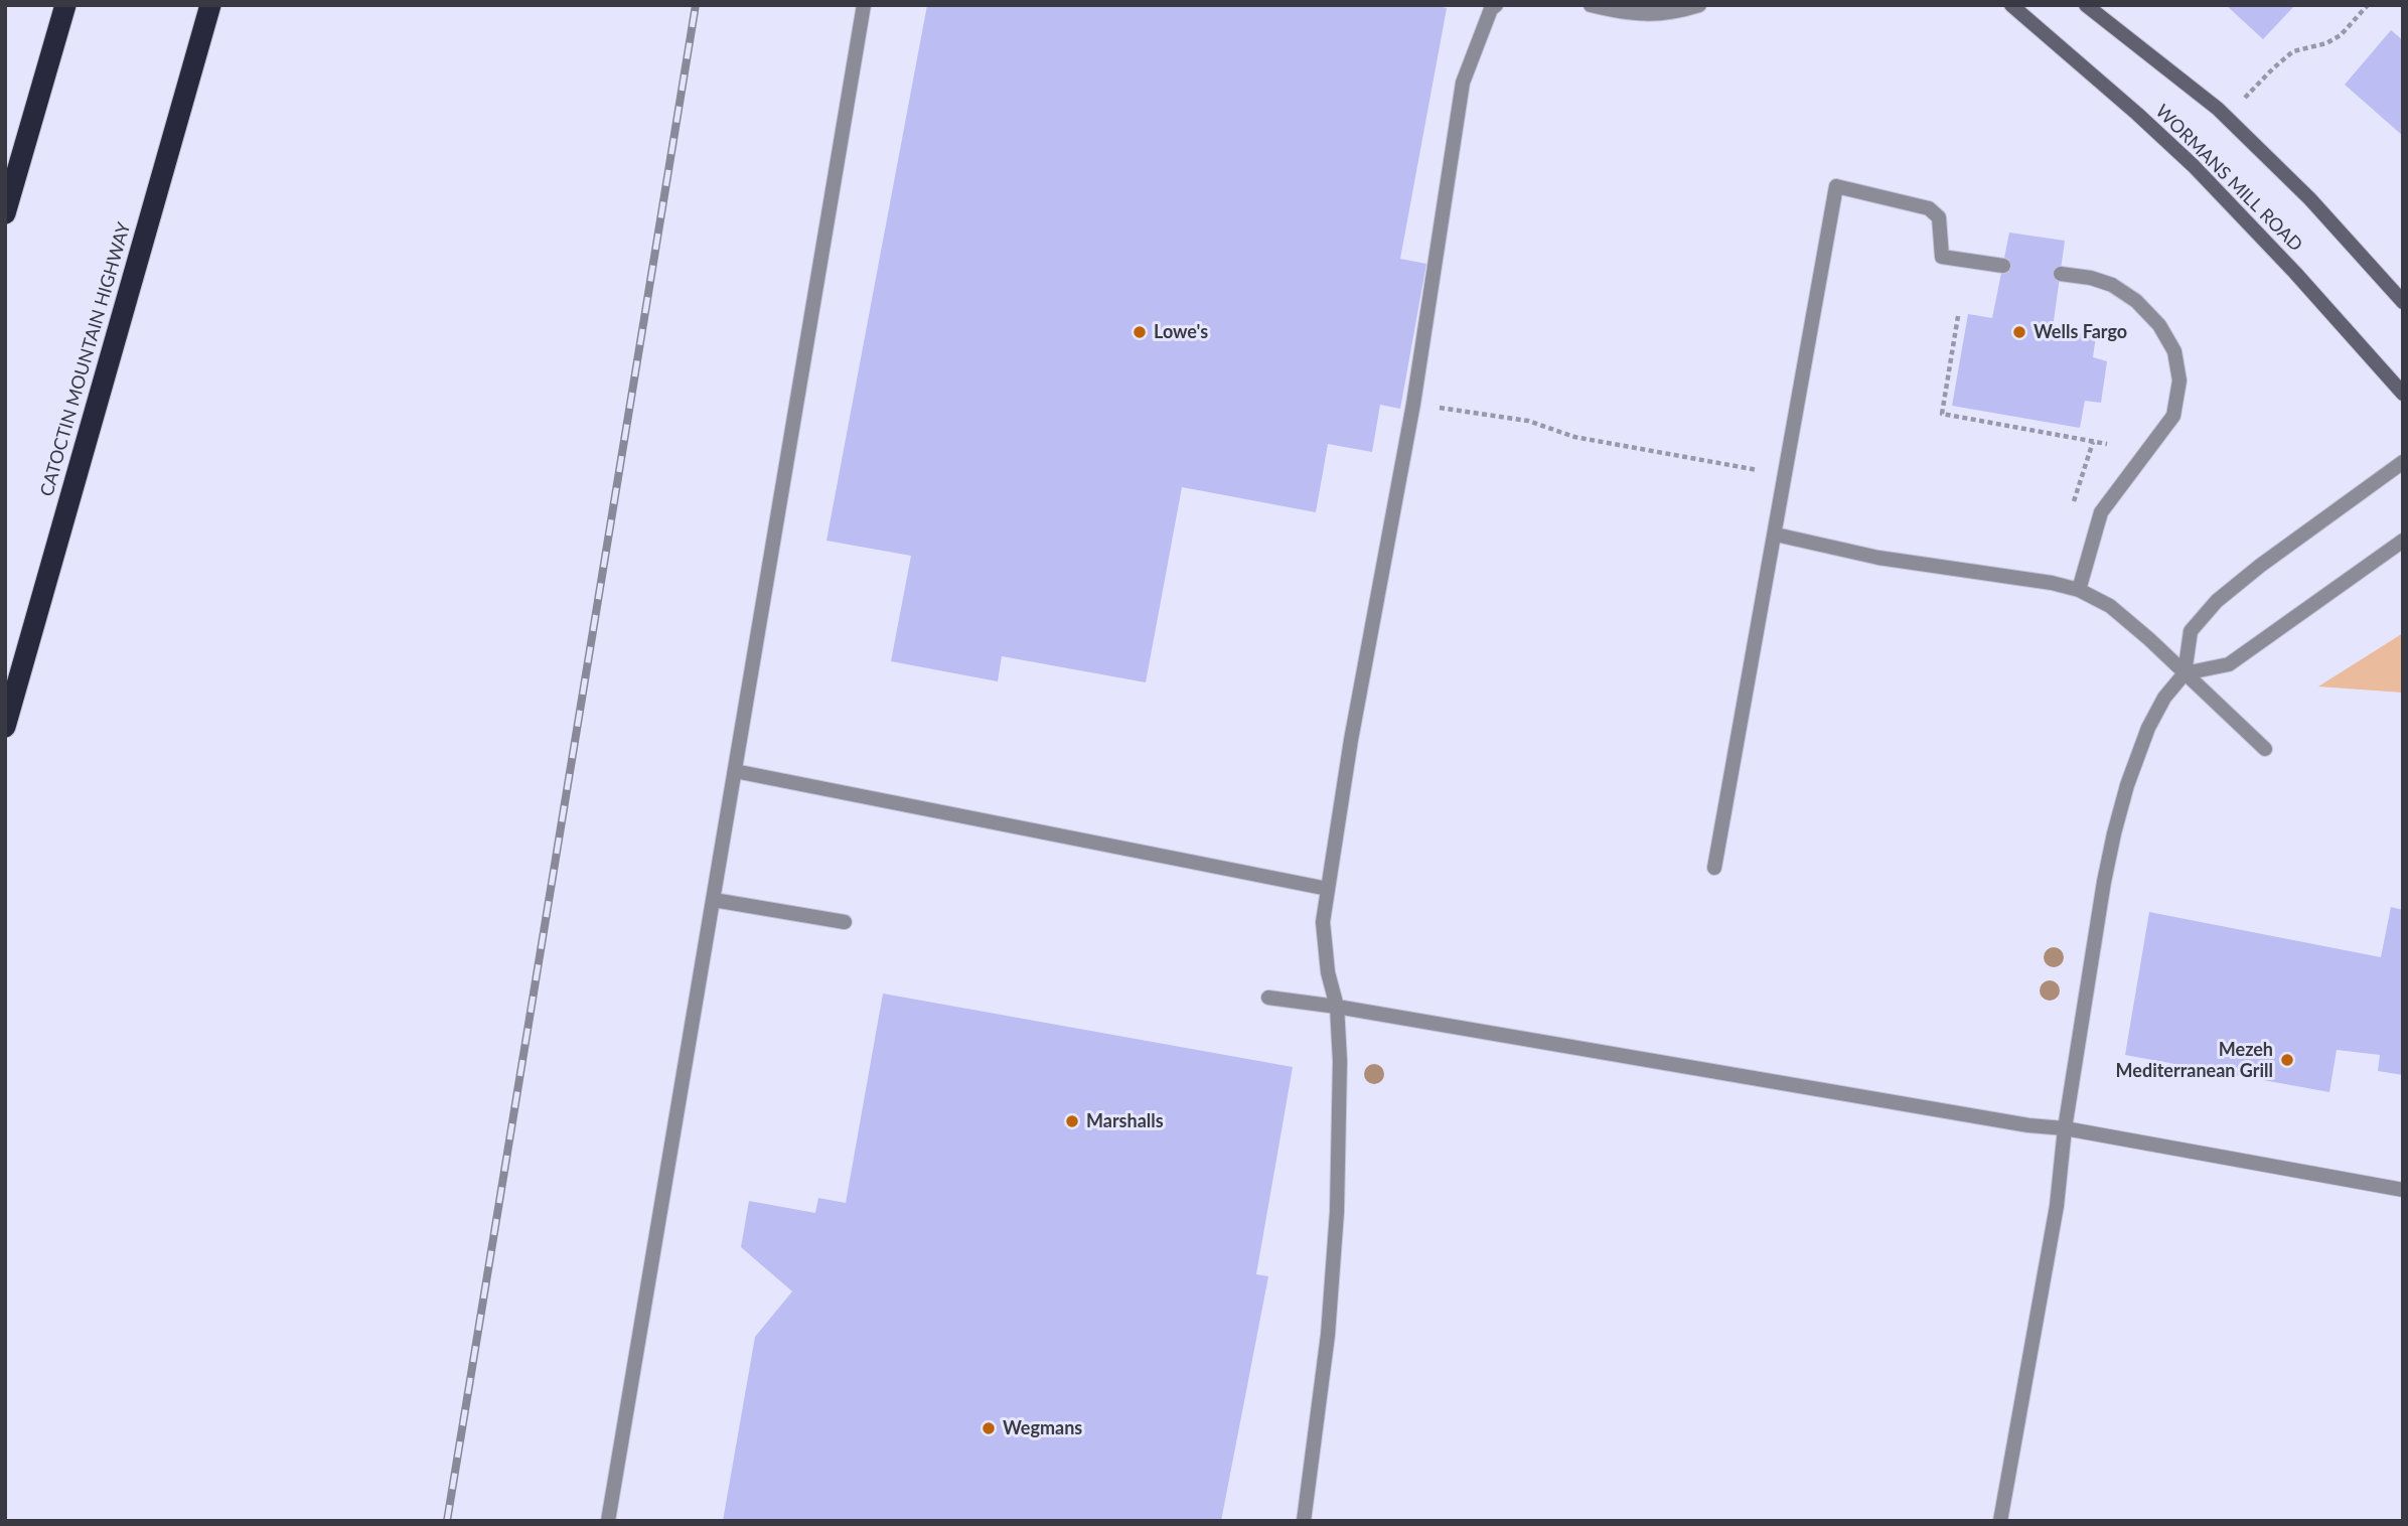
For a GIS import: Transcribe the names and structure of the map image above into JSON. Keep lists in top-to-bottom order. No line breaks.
{"streets":{"highway":["CATOCTIN MOUNTAIN HIGHWAY"],"street":["WORMANS MILL ROAD"]},"places":["Lowe's","Wells Fargo","Mezeh Mediterranean Grill","Marshalls","Wegmans"]}
